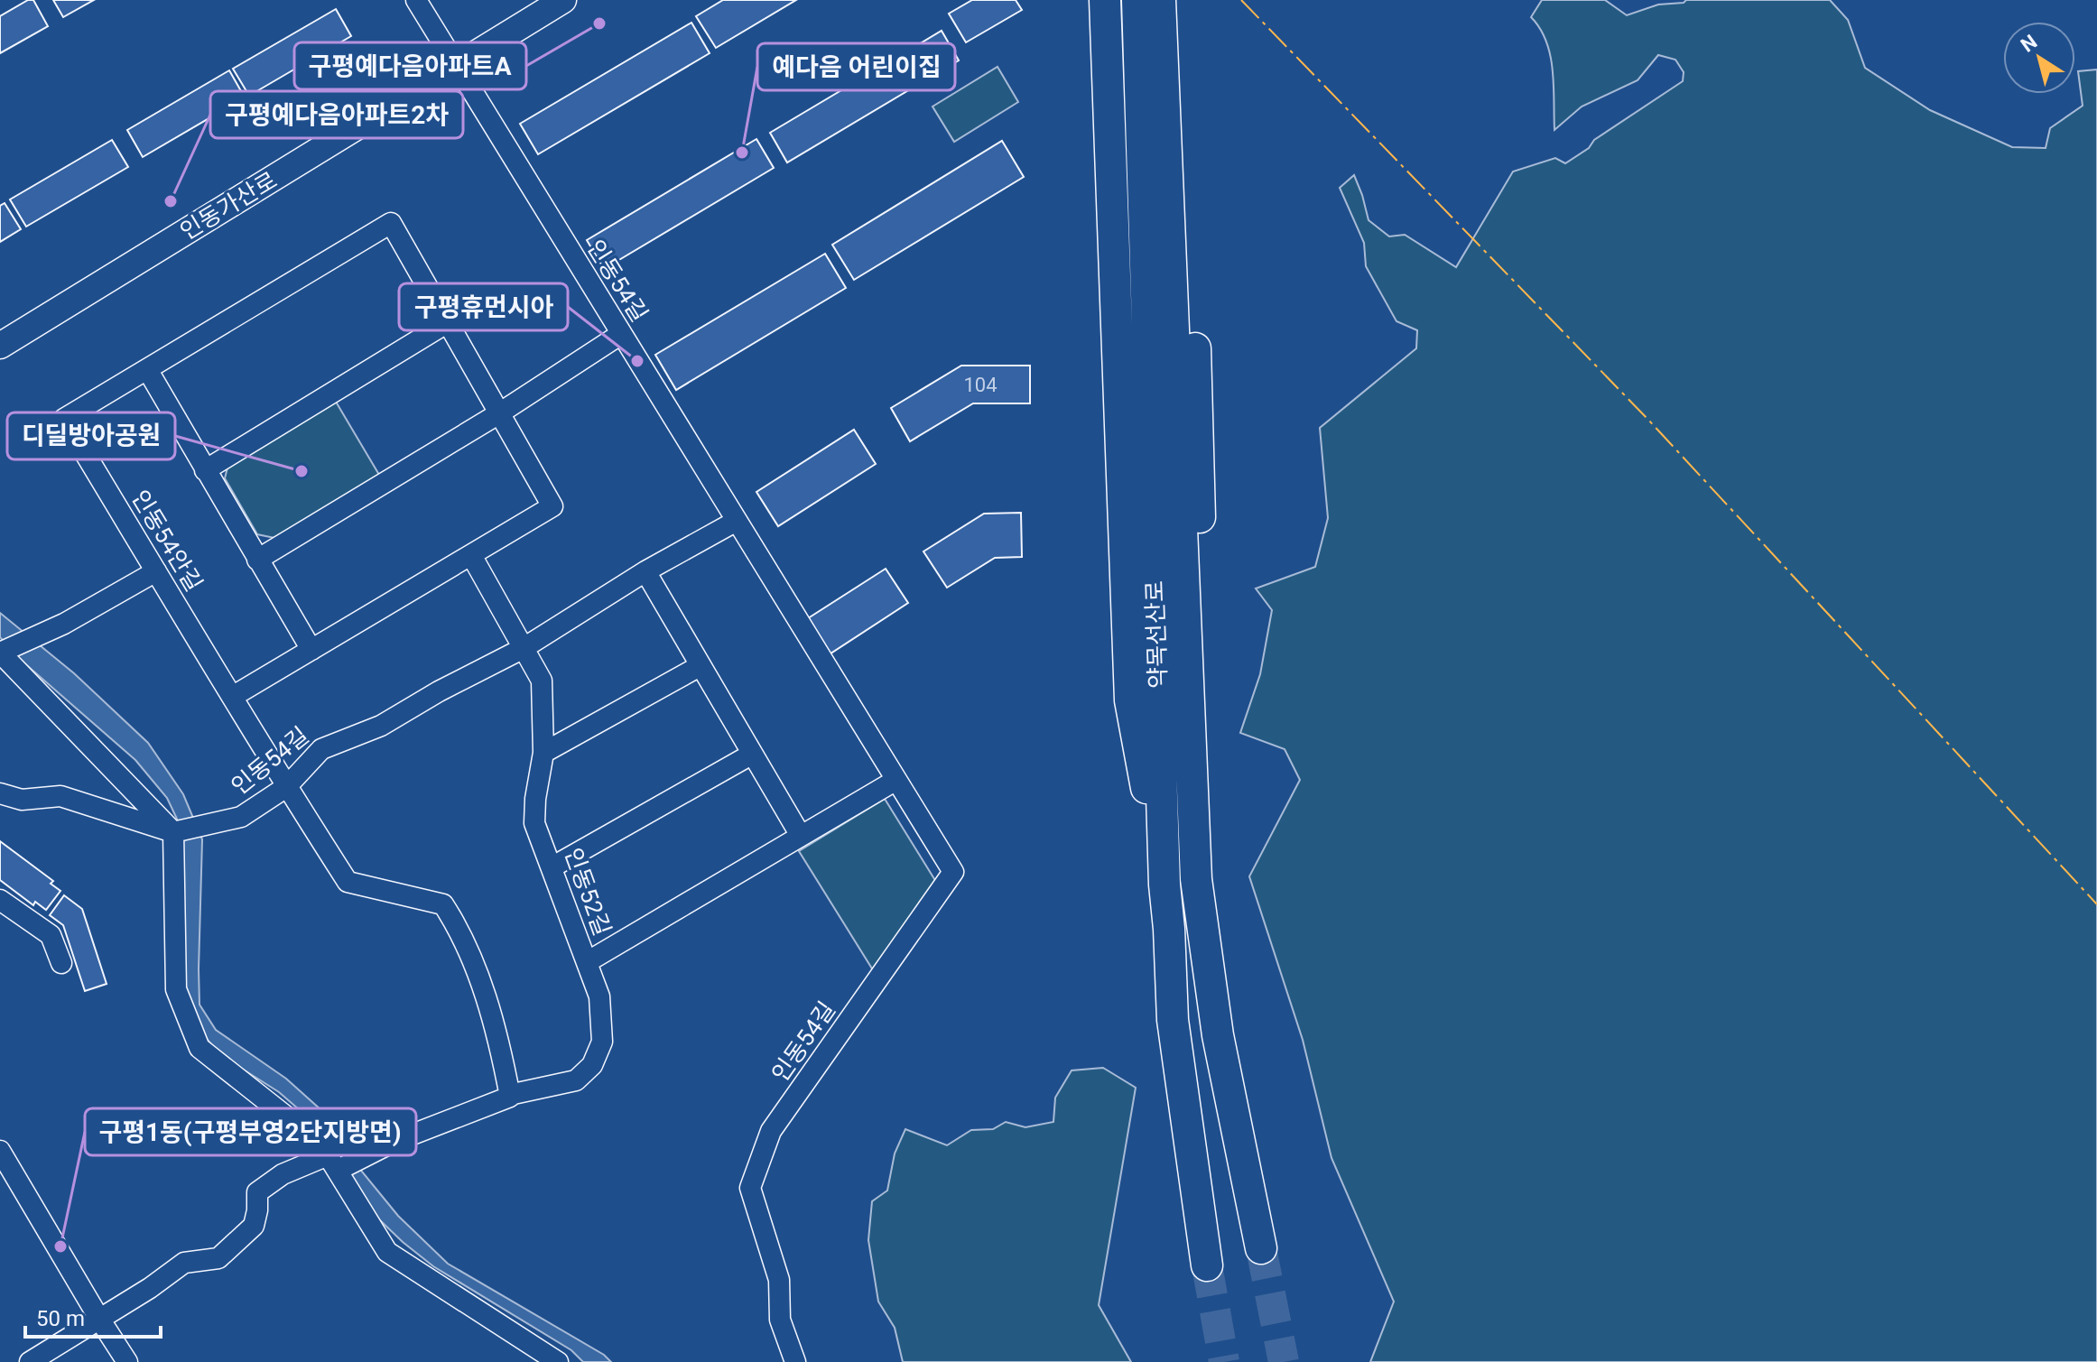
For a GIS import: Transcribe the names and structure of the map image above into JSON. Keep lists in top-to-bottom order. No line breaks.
{"streets":{"highway":["약목선산로"],"main road":["인동가산로"],"street":["인동54길","인동54안길","인동52길"]},"crossings":[["인동가산로","인동54길"],["인동54길","인동54안길"],["인동54길","인동52길"]],"places":["구평예다음아파트A","예다음 어린이집","구평예다음아파트2차","구평휴먼시아","디딜방아공원","구평1동(구평부영2단지방면)"],"house_numbers":["104"],"scale_bar":"50 m","north":"top left"}
